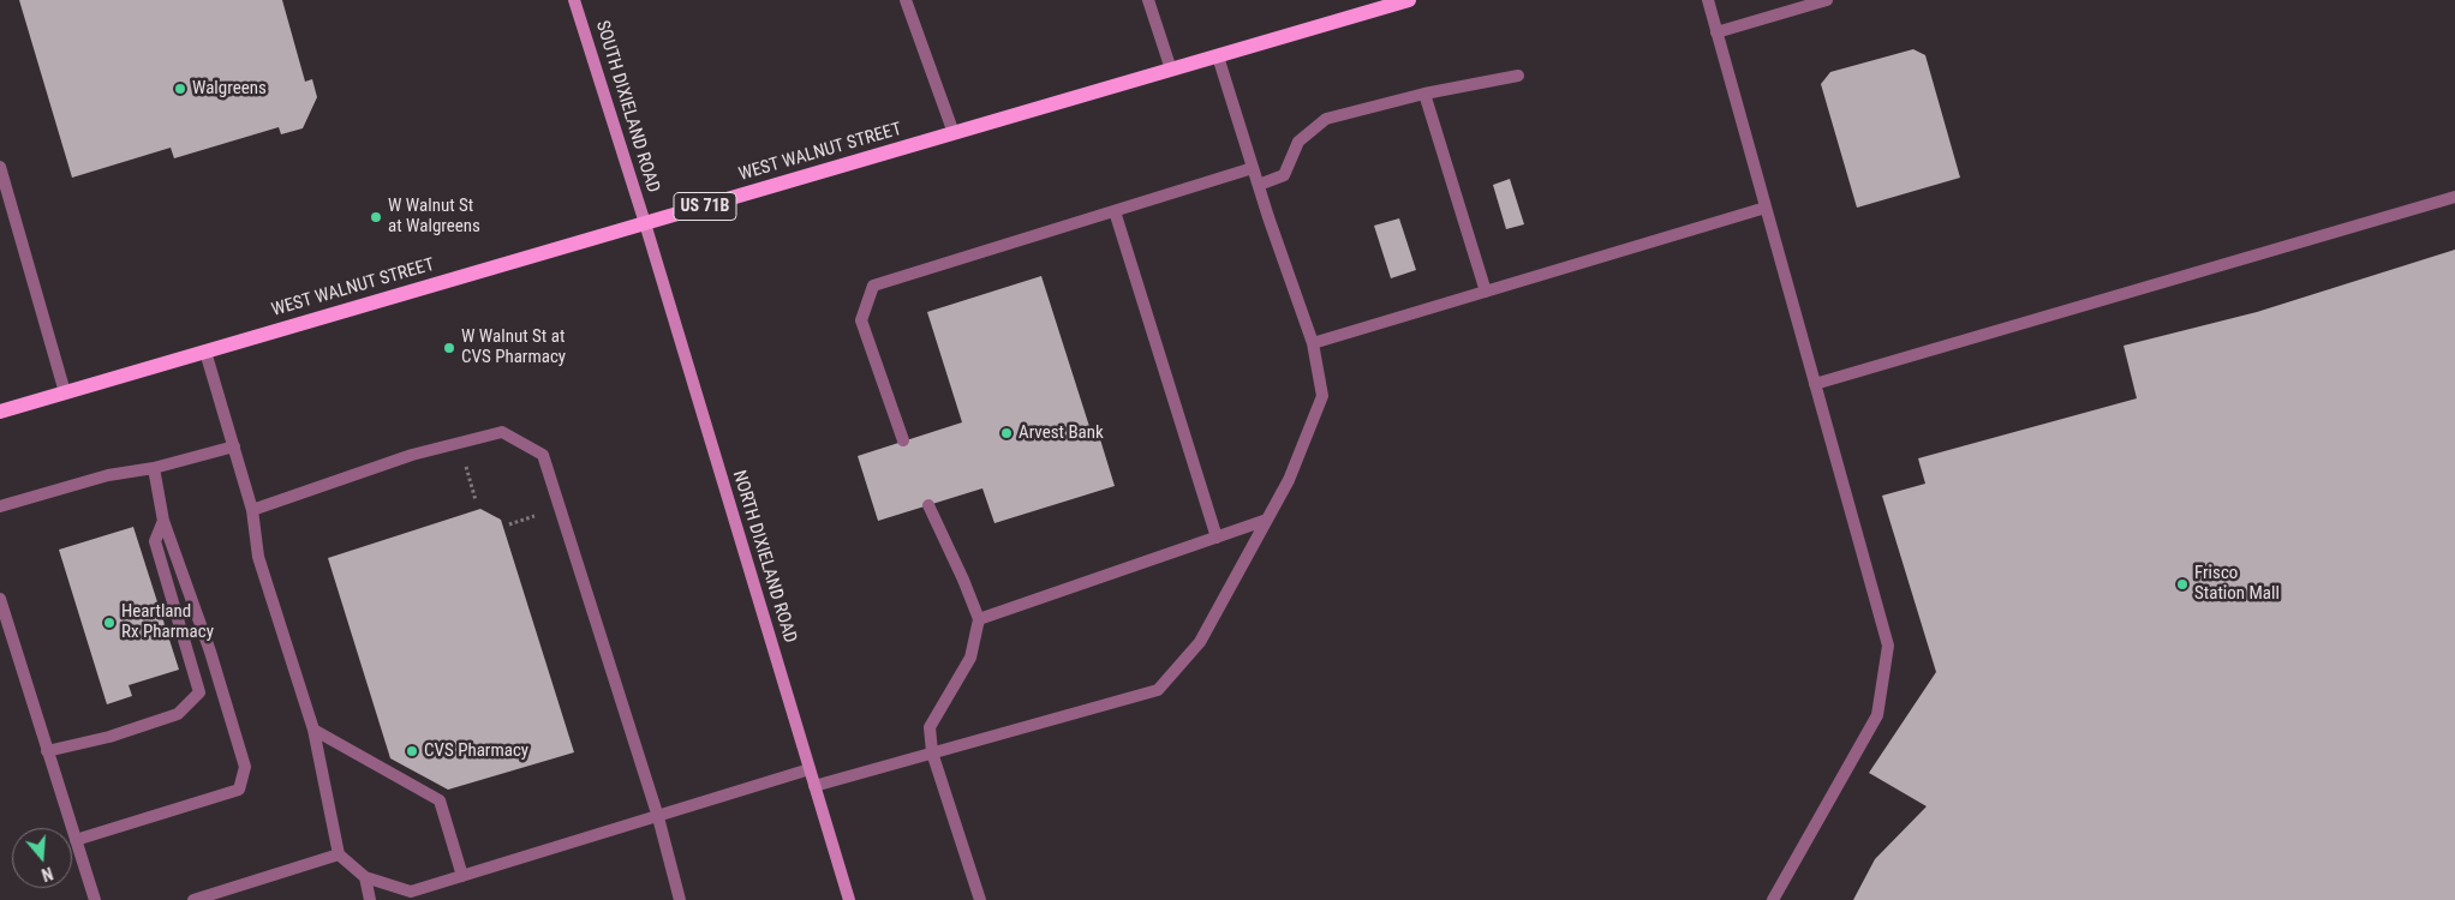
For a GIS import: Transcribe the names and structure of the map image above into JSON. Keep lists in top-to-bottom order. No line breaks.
{"streets":{"main road":["SOUTH DIXIELAND ROAD","WEST WALNUT STREET","US 71B","NORTH DIXIELAND ROAD"]},"crossings":[["SOUTH DIXIELAND ROAD","WEST WALNUT STREET"],["SOUTH DIXIELAND ROAD","NORTH DIXIELAND ROAD"],["WEST WALNUT STREET","NORTH DIXIELAND ROAD"]],"places":["Walgreens","W Walnut St at Walgreens","W Walnut St at CVS Pharmacy","Arvest Bank","Frisco Station Mall","Heartland Rx Pharmacy","CVS Pharmacy"],"north":"bottom"}
